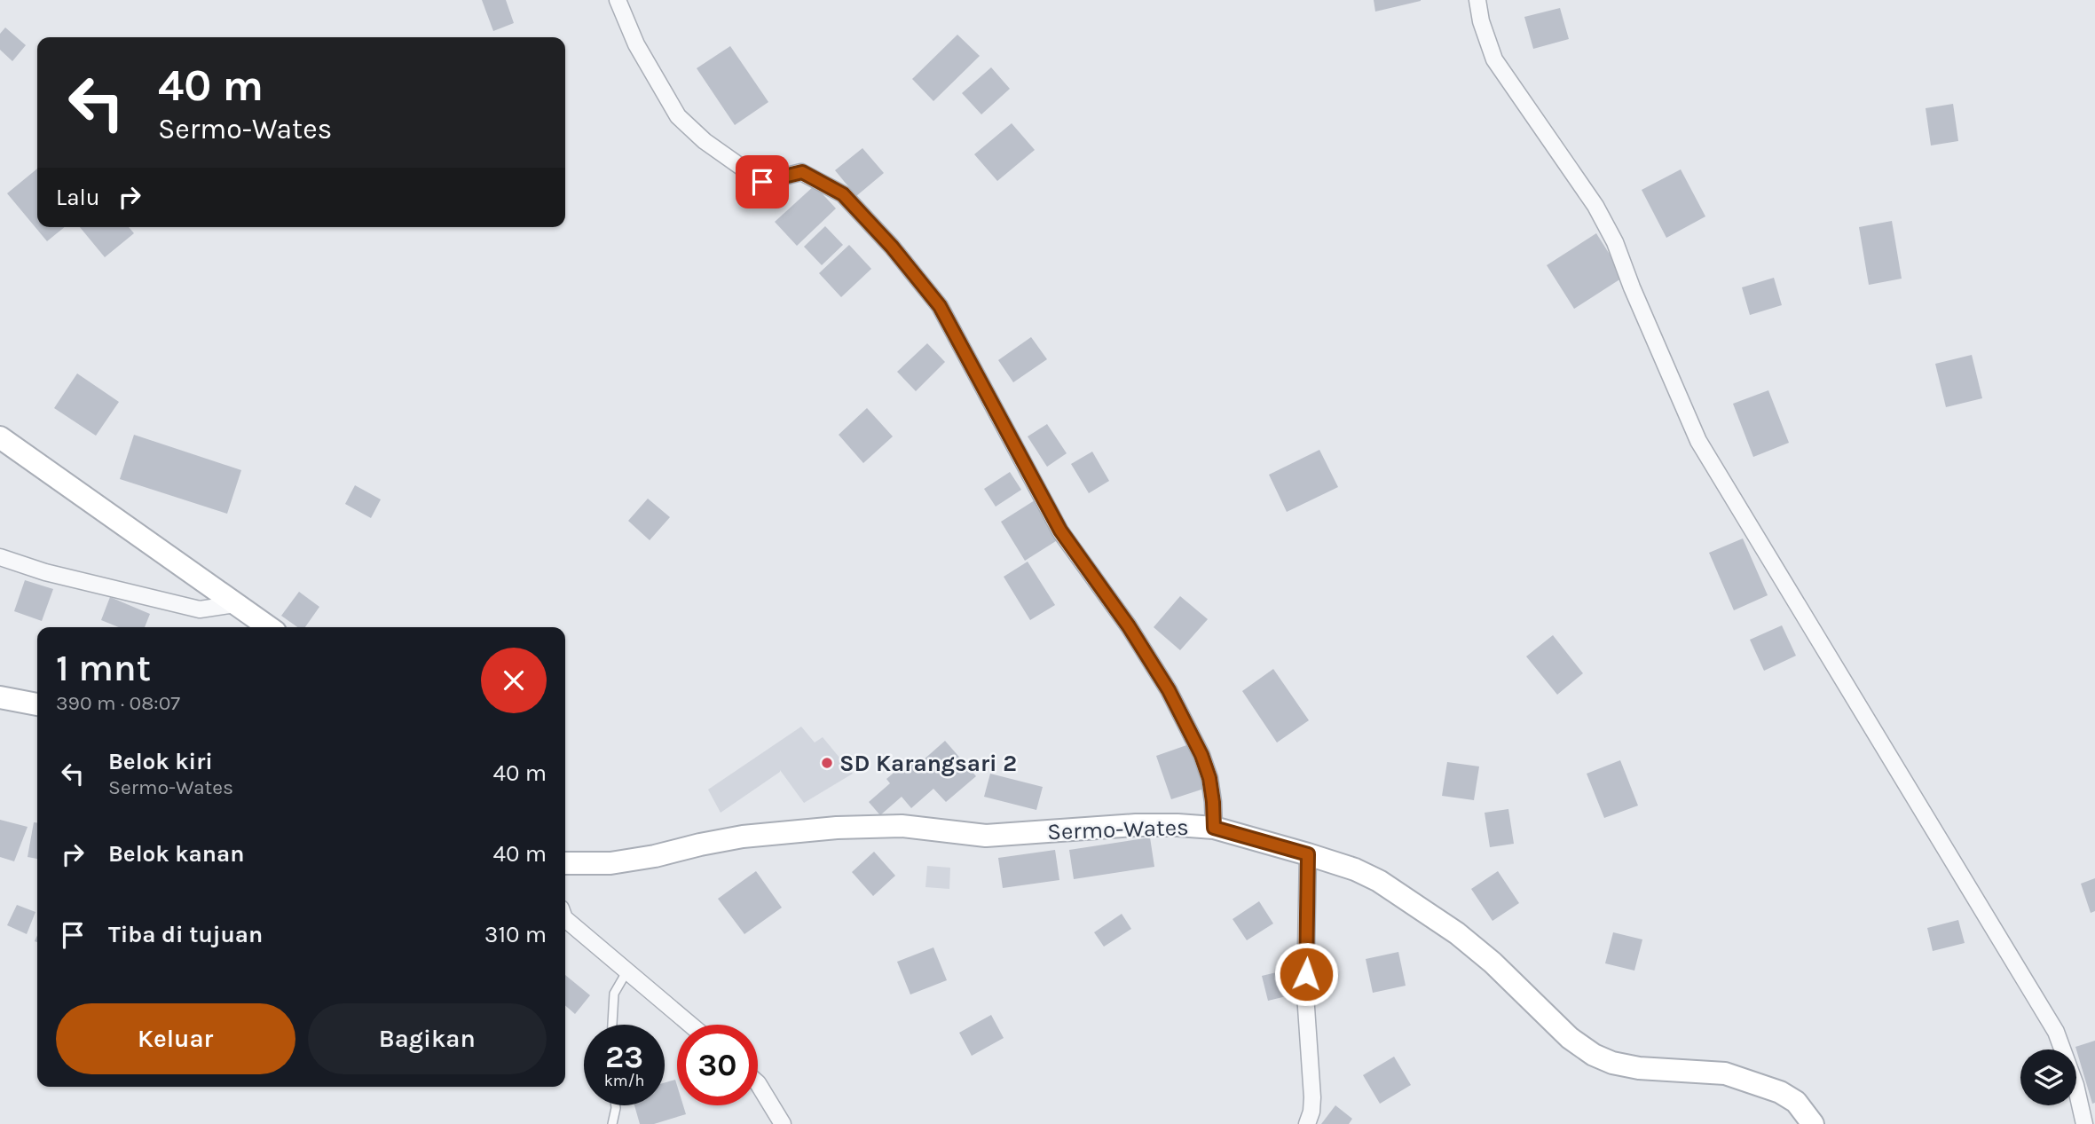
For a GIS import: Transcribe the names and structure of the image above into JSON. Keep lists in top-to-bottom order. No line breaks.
{"streets":{"main road":["Sermo-Wates"]},"places":["SD Karangsari 2"],"page":{"turn":["40 m","Sermo-Wates"],"then":"Lalu","heading":["1 mnt","390 m · 08:07"],"list":[{"name":"Belok kiri","note":"Sermo-Wates","value":"40 m"},{"name":"Belok kanan","value":"40 m"},{"name":"Tiba di tujuan","value":"310 m"}],"buttons":["Keluar","Bagikan"],"speed":"23 km/h","limit":"30"}}
